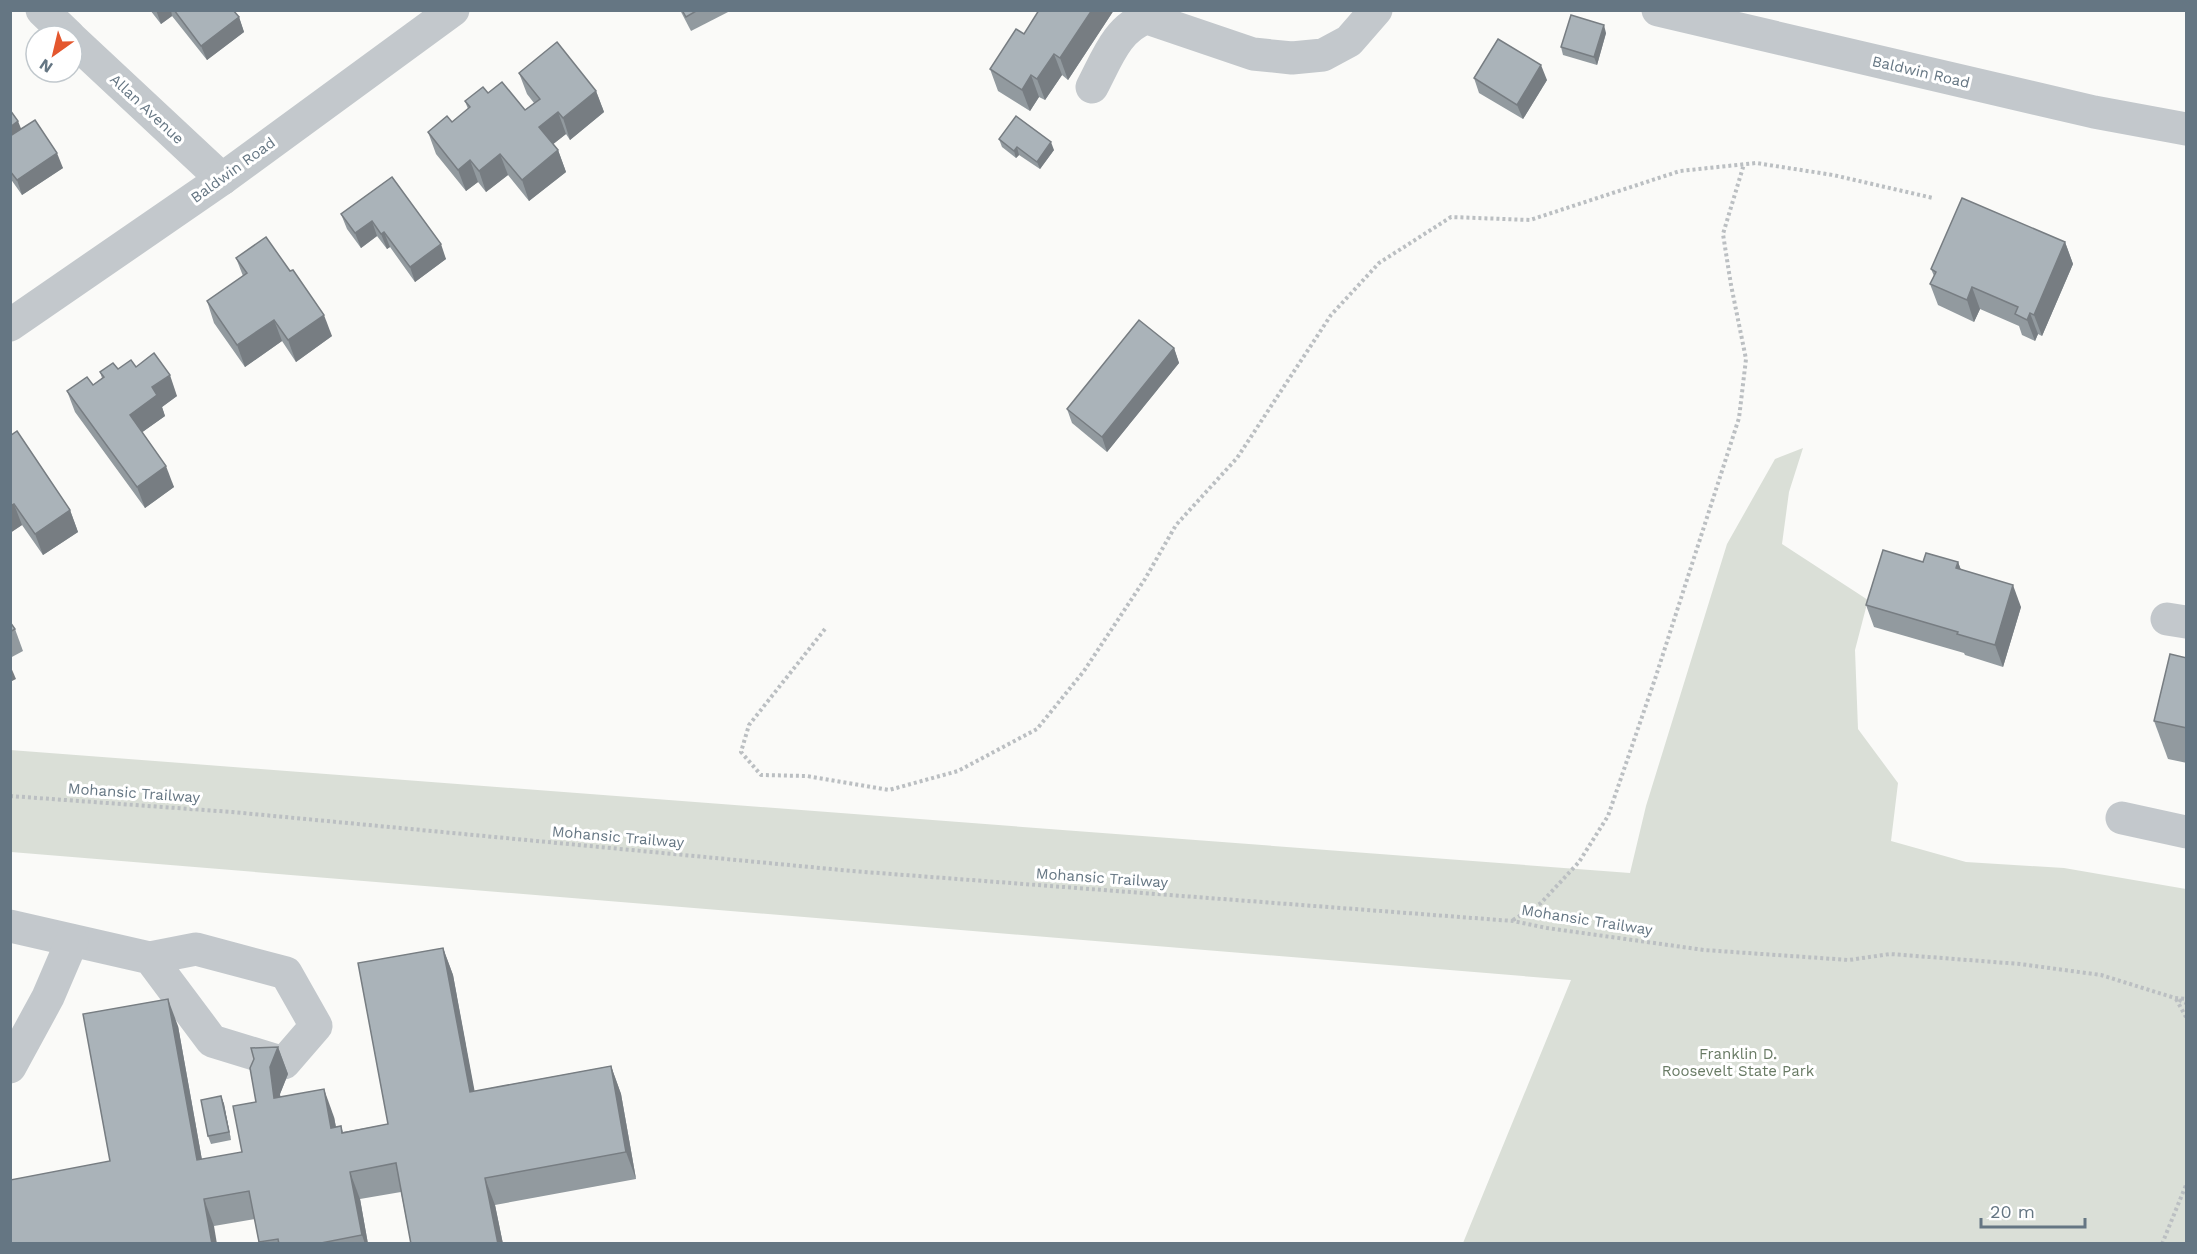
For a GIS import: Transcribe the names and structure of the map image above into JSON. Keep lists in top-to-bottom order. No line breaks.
{"streets":{"street":["Baldwin Road","Allan Avenue"],"path":["Mohansic Trailway"]},"crossings":[["Baldwin Road","Allan Avenue"]],"parks":["Franklin D. Roosevelt State Park"],"scale_bar":"20 m","north":"bottom left"}
